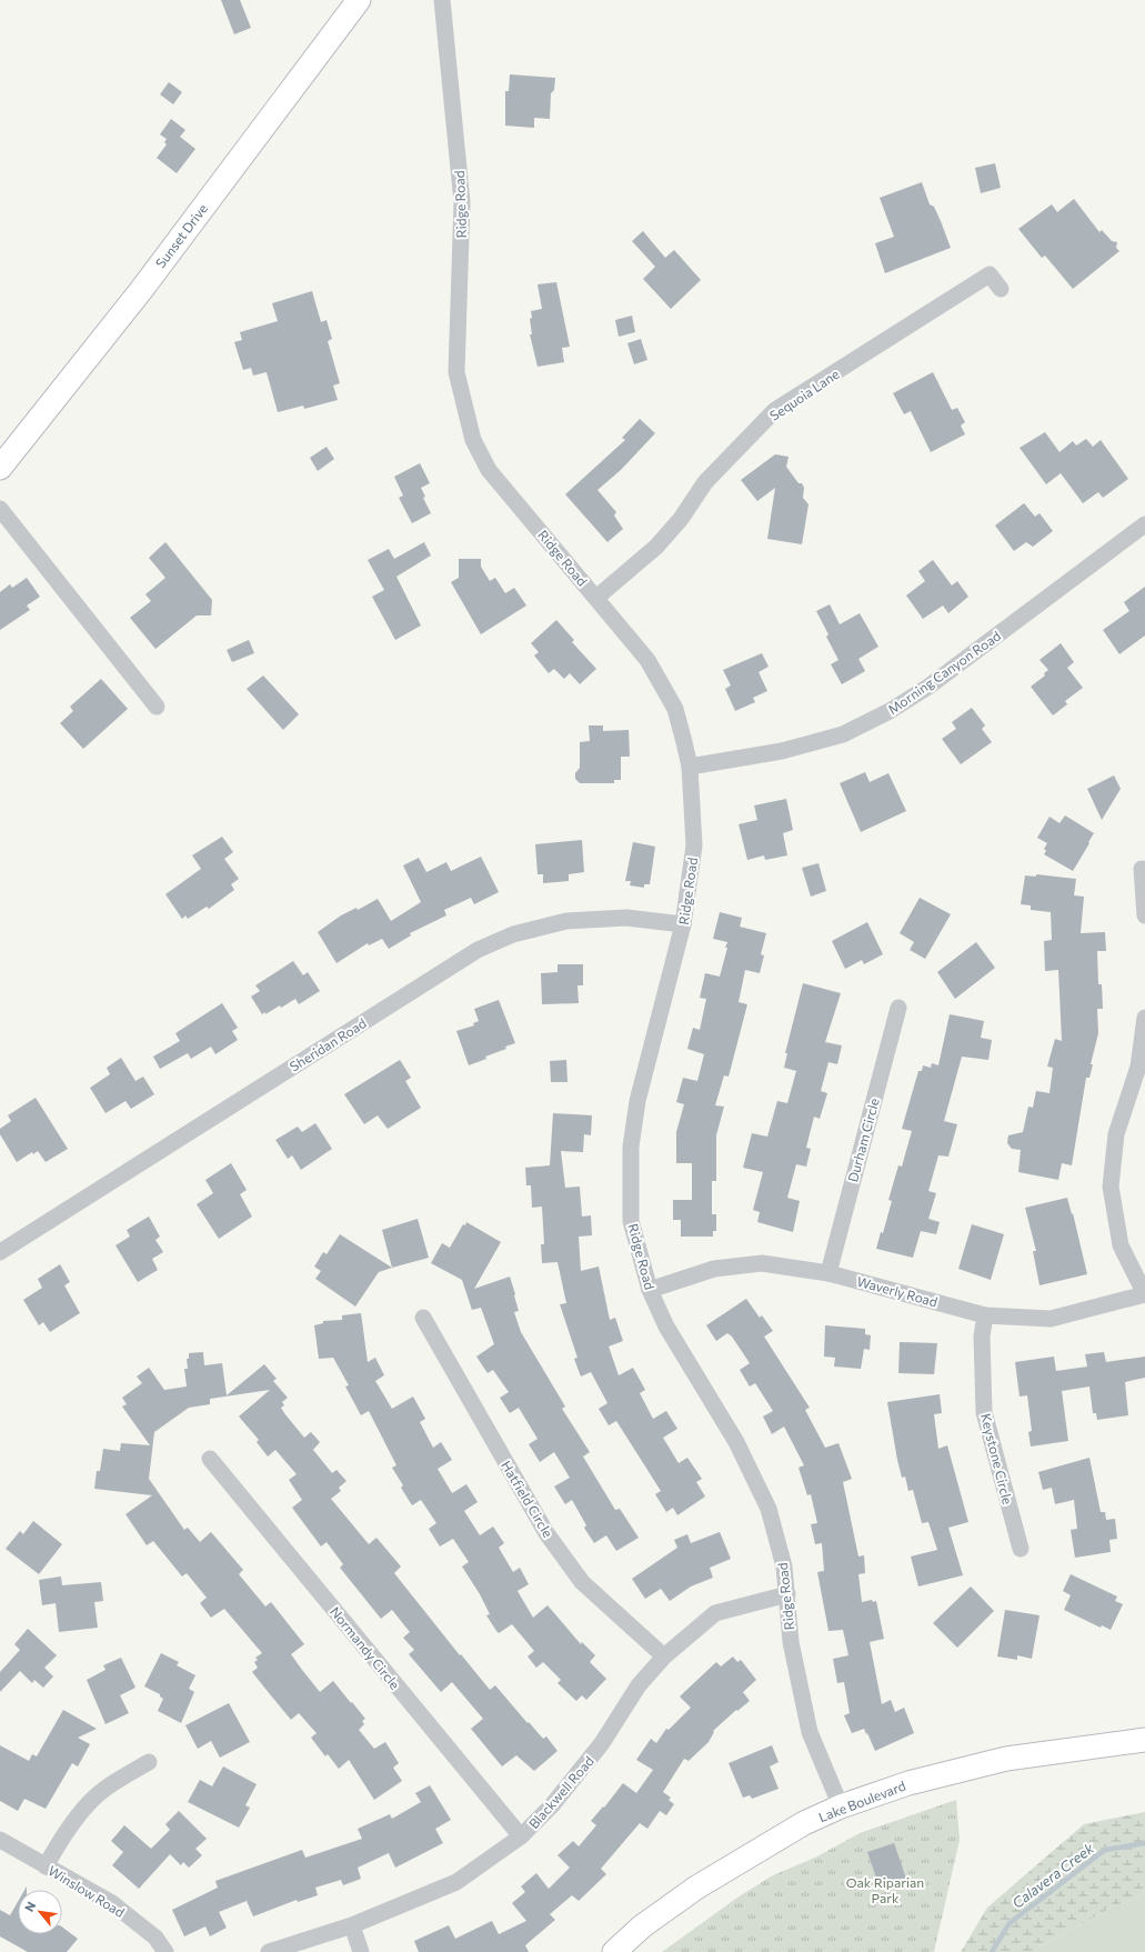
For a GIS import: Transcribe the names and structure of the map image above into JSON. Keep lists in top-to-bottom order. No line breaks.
{"streets":{"main road":["Sunset Drive","Lake Boulevard"],"street":["Ridge Road","Sequoia Lane","Morning Canyon Road","Sheridan Road","Durham Circle","Waverly Road","Keystone Circle","Hatfield Circle","Normandy Circle","Blackwell Road","Winslow Road"]},"crossings":[["Ridge Road","Sequoia Lane"],["Ridge Road","Morning Canyon Road"],["Ridge Road","Sheridan Road"],["Ridge Road","Waverly Road"],["Ridge Road","Blackwell Road"],["Ridge Road","Lake Boulevard"],["Durham Circle","Waverly Road"],["Waverly Road","Keystone Circle"],["Hatfield Circle","Blackwell Road"],["Normandy Circle","Blackwell Road"]],"water":["Calavera Creek"],"parks":["Oak Riparian Park"],"north":"top left"}
